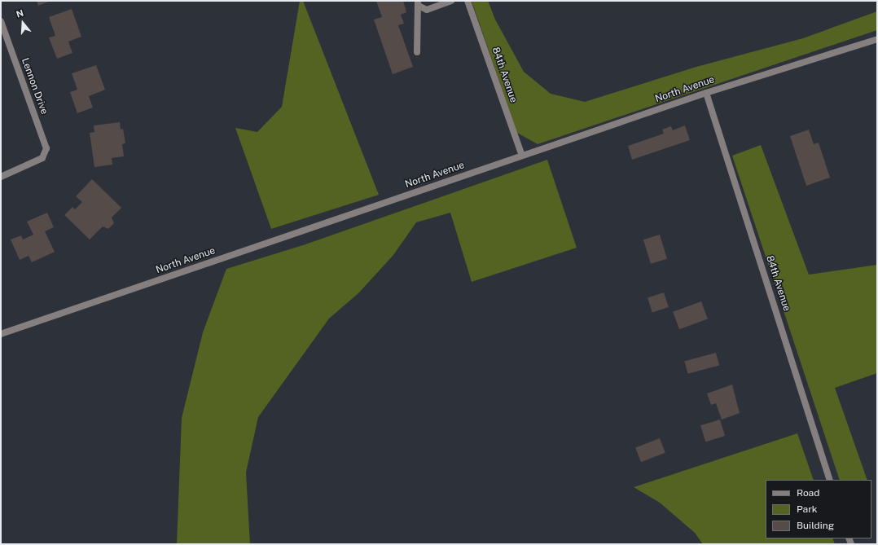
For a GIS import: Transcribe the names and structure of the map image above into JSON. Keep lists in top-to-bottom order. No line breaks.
{"streets":{"street":["84th Avenue","Lennon Drive","North Avenue"]},"crossings":[["84th Avenue","North Avenue"]],"legend":["Road","Park","Building"],"north":"top"}
